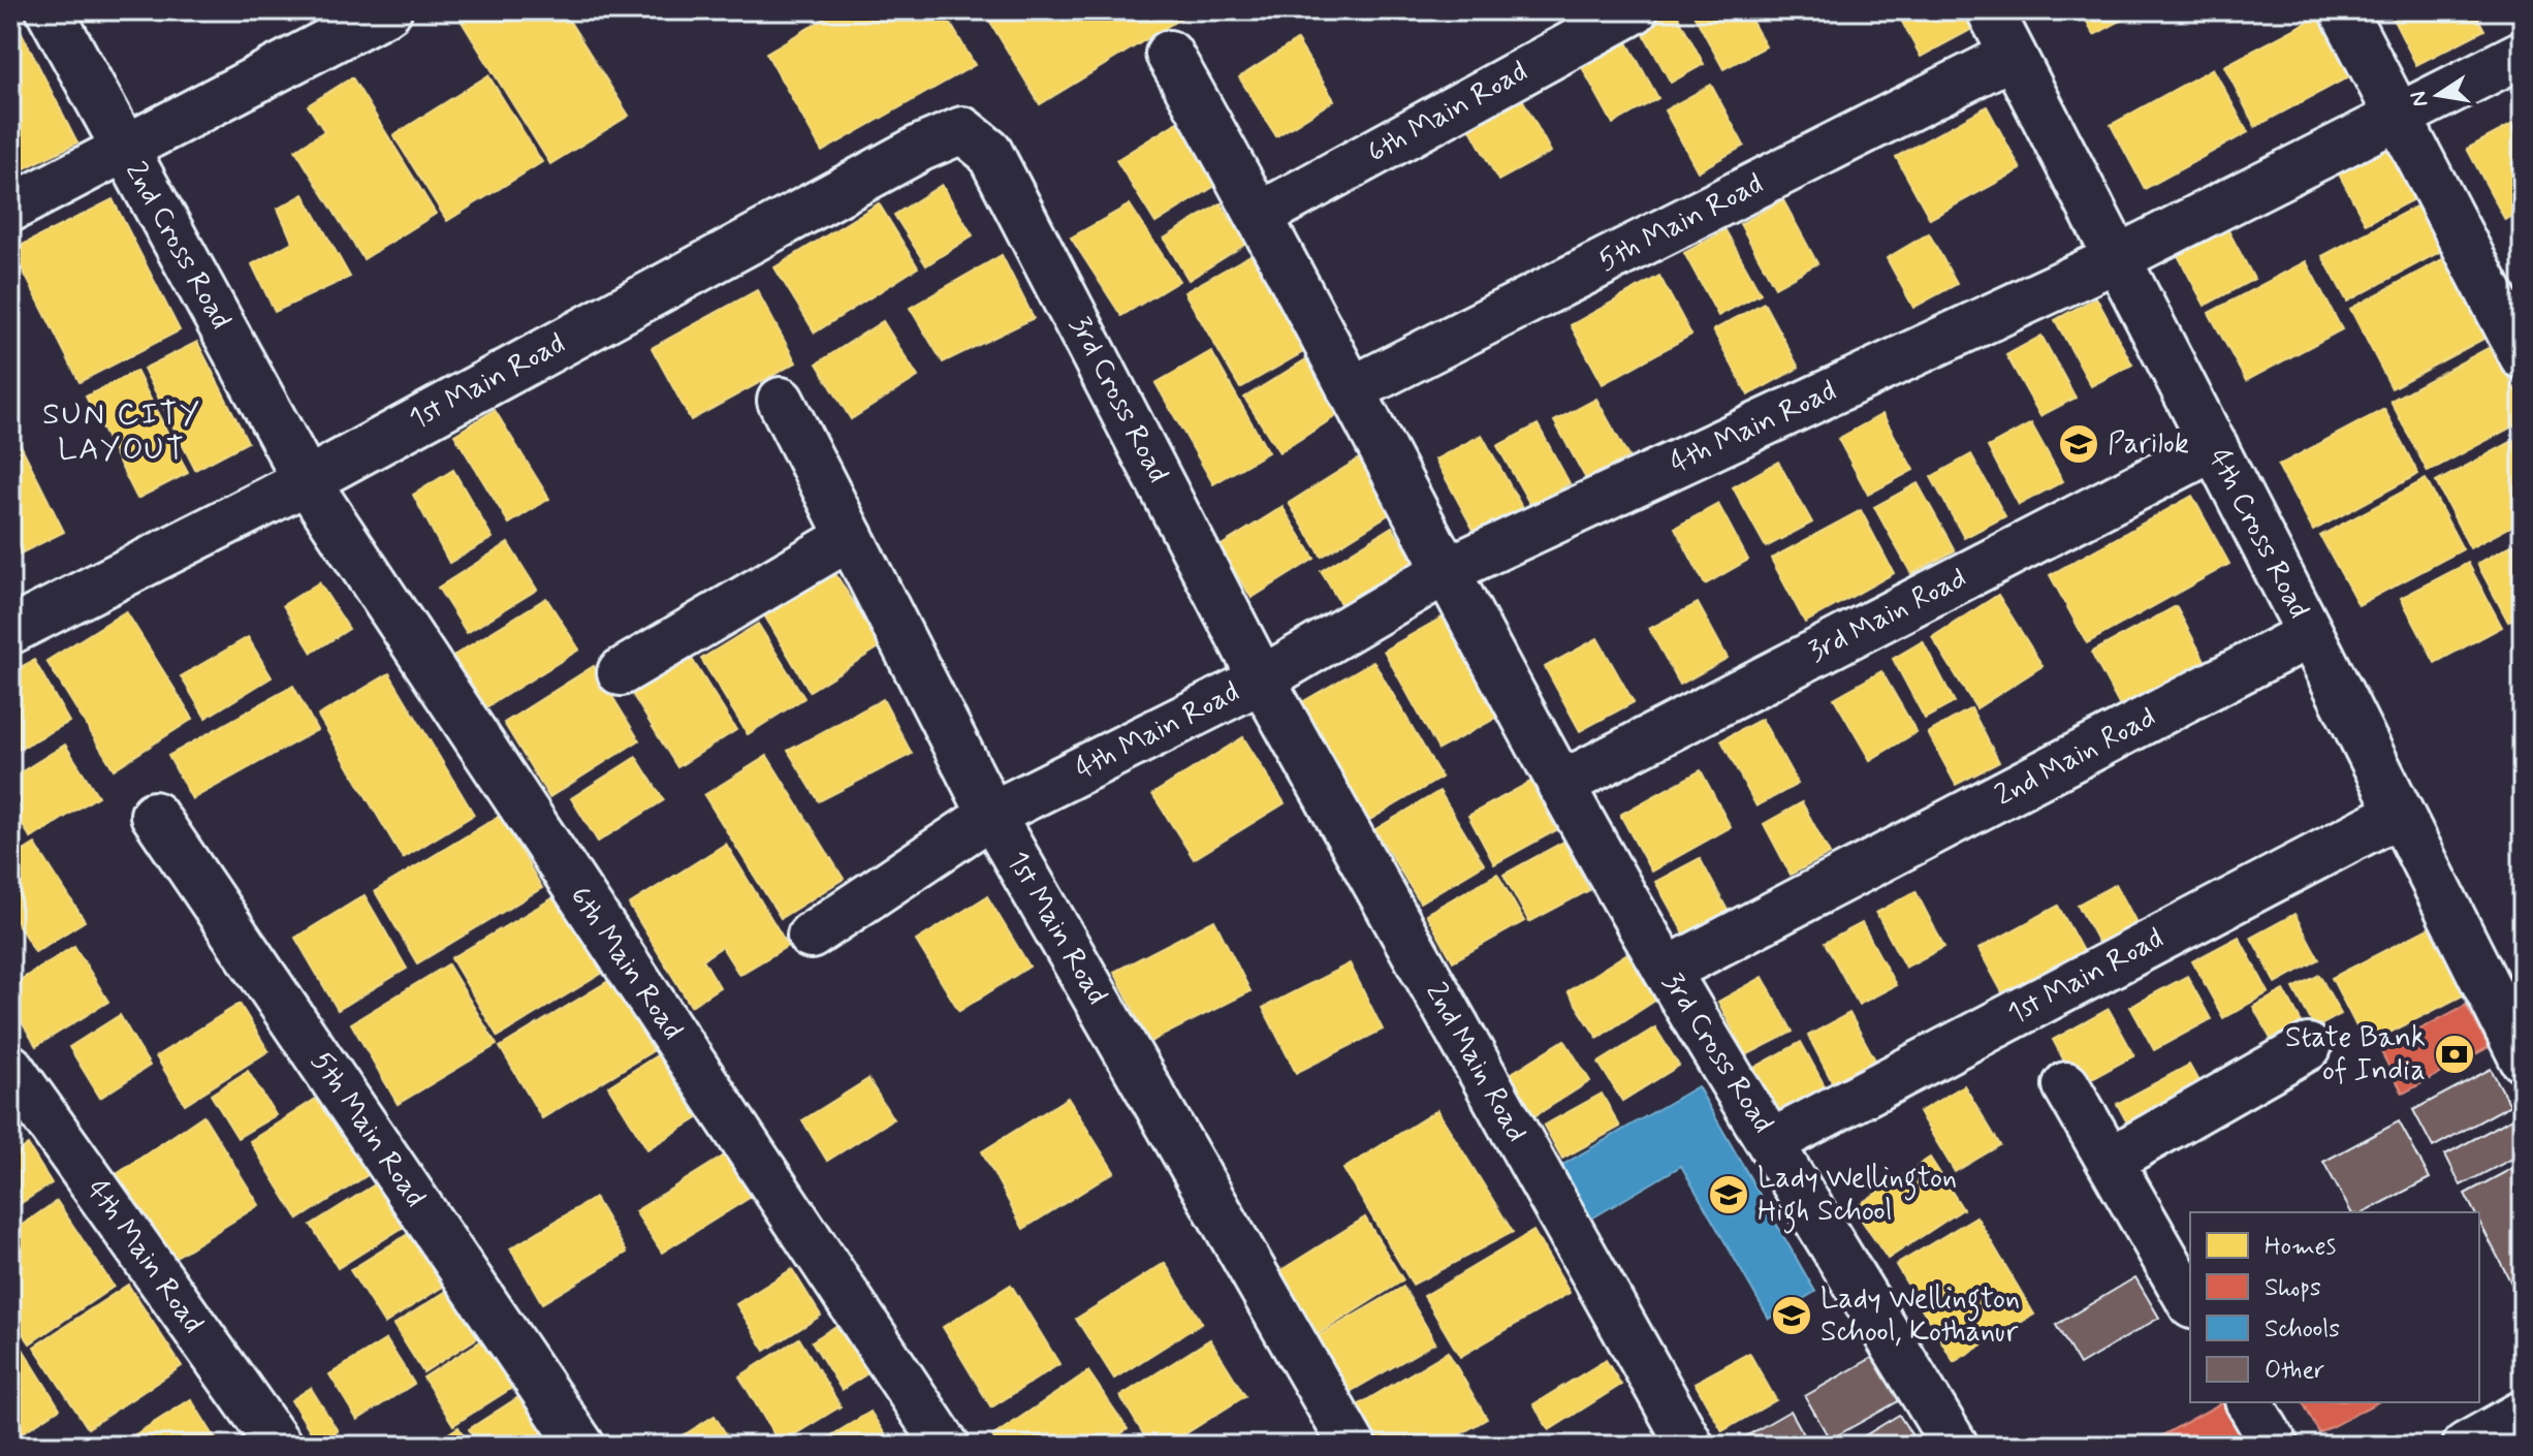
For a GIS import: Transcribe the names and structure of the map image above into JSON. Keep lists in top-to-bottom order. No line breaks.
{"streets":{"street":["6th Main Road","5th Main Road","2nd Cross Road","1st Main Road","3rd Cross Road","4th Main Road","4th Cross Road","3rd Main Road","2nd Main Road"]},"crossings":[["6th Main Road","2nd Cross Road"],["6th Main Road","1st Main Road"],["6th Main Road","3rd Cross Road"],["5th Main Road","3rd Cross Road"],["5th Main Road","4th Cross Road"],["2nd Cross Road","1st Main Road"],["1st Main Road","3rd Cross Road"],["1st Main Road","4th Main Road"],["1st Main Road","4th Cross Road"],["3rd Cross Road","4th Main Road"],["3rd Cross Road","3rd Main Road"],["3rd Cross Road","2nd Main Road"],["4th Main Road","4th Cross Road"],["4th Main Road","2nd Main Road"],["4th Cross Road","3rd Main Road"],["4th Cross Road","2nd Main Road"]],"districts":["SUN CITY LAYOUT"],"places":{"school or university":["Parilok","Lady Wellington High School","Lady Wellington School, Kothanur"],"bank":["State Bank of India"]},"legend":["Homes","Shops","Schools","Other"],"north":"left"}
